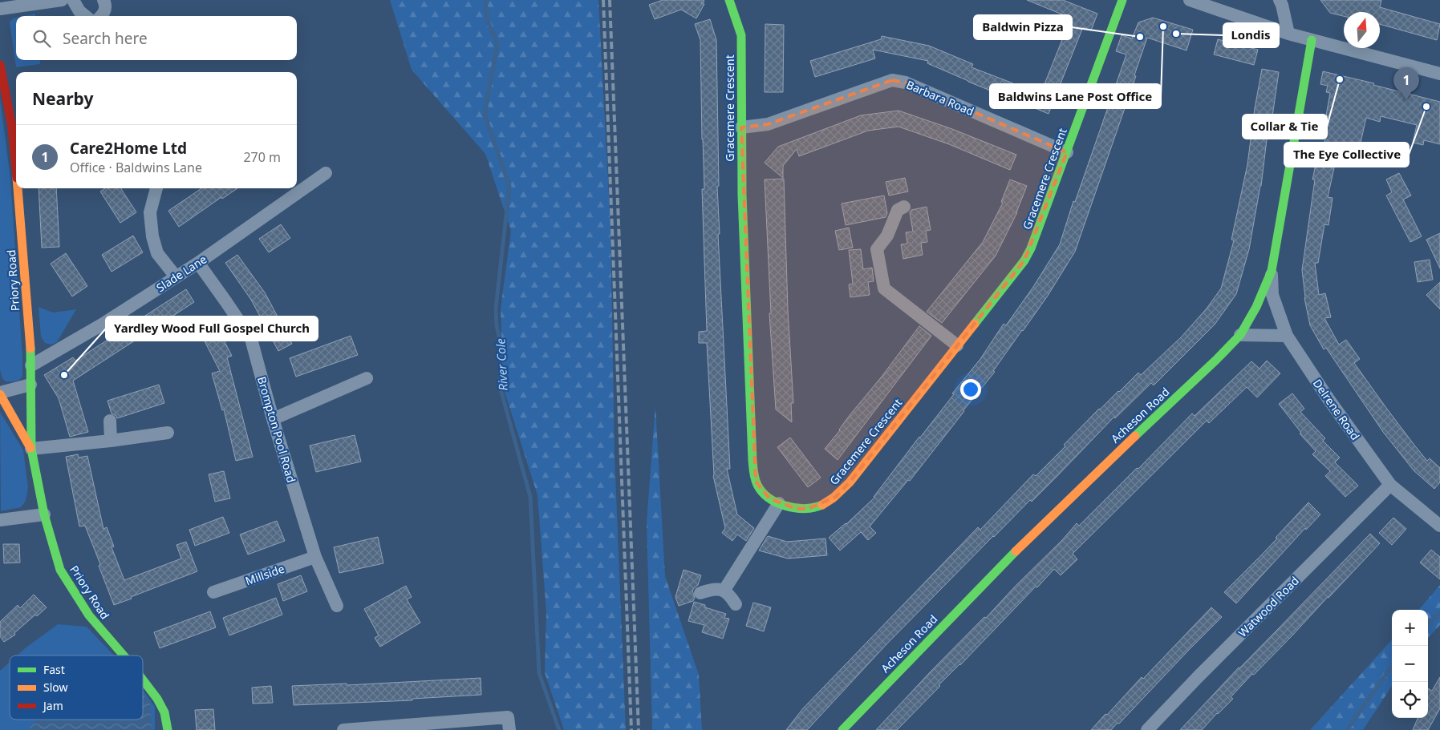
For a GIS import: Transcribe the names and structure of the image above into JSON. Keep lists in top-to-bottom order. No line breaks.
{"streets":{"street":["Barbara Road","Gracemere Crescent","Slade Lane","Priory Road","Delrene Road","Acheson Road","Brompton Pool Road","Millside","Watwood Road"]},"crossings":[["Barbara Road","Gracemere Crescent"],["Slade Lane","Priory Road"],["Slade Lane","Brompton Pool Road"],["Delrene Road","Acheson Road"],["Delrene Road","Watwood Road"],["Brompton Pool Road","Millside"]],"water":["River Cole"],"places":["Baldwins Lane Post Office","Londis","Baldwin Pizza","Collar & Tie","The Eye Collective","Yardley Wood Full Gospel Church"],"legend":["Fast","Slow","Jam"],"north":"top","page":{"search":"Search here","pins":"1","heading":"Nearby","list":[{"mark":"1","name":"Care2Home Ltd","note":"Office · Baldwins Lane","value":"270 m"}],"map_buttons":["+","−"]}}
